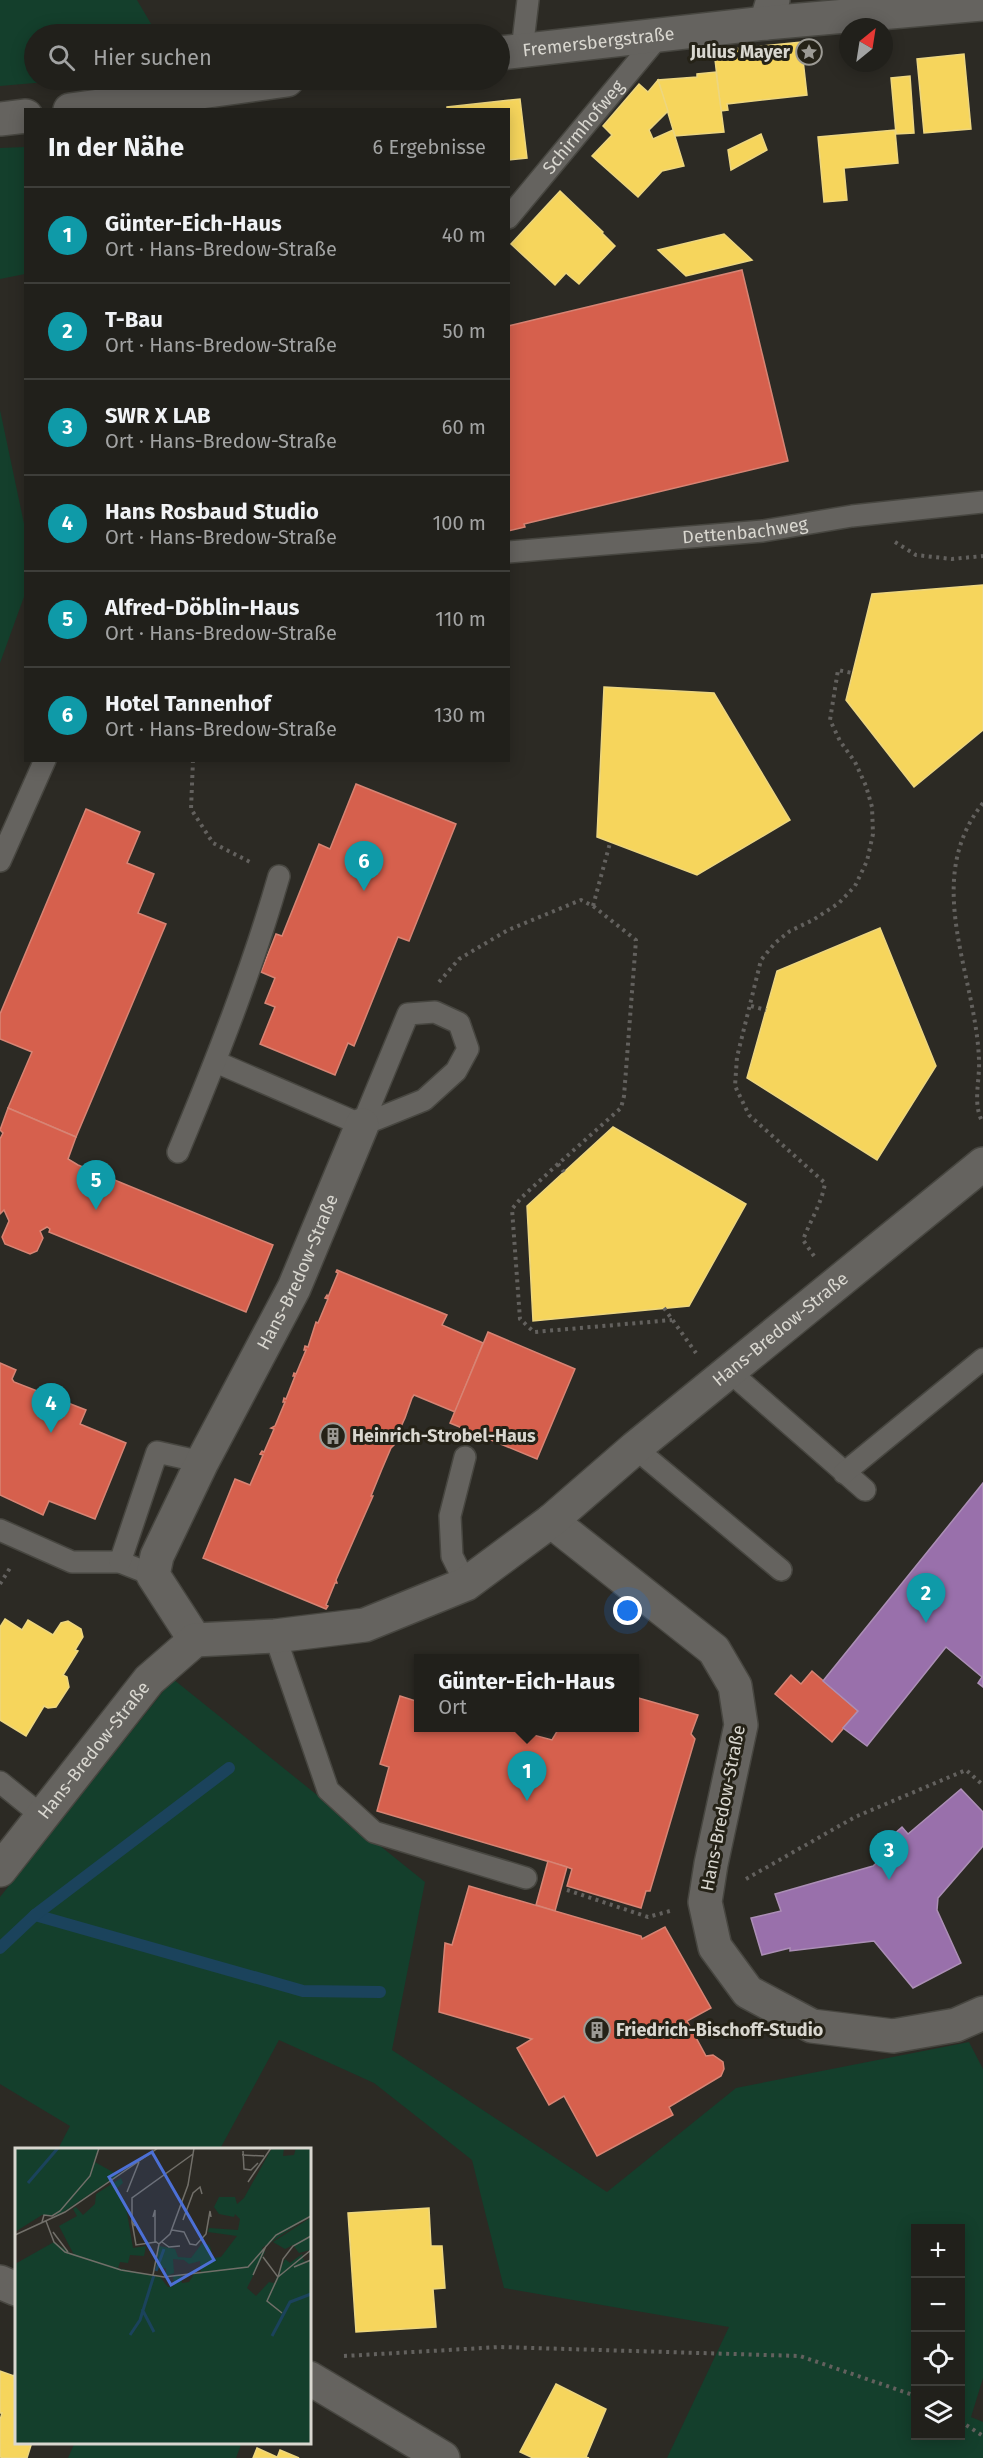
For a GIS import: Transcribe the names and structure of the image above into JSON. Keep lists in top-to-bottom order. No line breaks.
{"streets":{"street":["Fremersbergstraße","Hans-Bredow-Straße"],"lane":["Schirmhofweg","Dettenbachweg"]},"crossings":[["Fremersbergstraße","Schirmhofweg"]],"places":{"place":["Julius Mayer"],"building":["Heinrich-Strobel-Haus","Friedrich-Bischoff-Studio"]},"north":"top right","page":{"search":"Hier suchen","heading":["In der Nähe","6 Ergebnisse"],"list":[{"mark":"1","name":"Günter-Eich-Haus","note":"Ort · Hans-Bredow-Straße","value":"40 m"},{"mark":"2","name":"T-Bau","note":"Ort · Hans-Bredow-Straße","value":"50 m"},{"mark":"3","name":"SWR X LAB","note":"Ort · Hans-Bredow-Straße","value":"60 m"},{"mark":"4","name":"Hans Rosbaud Studio","note":"Ort · Hans-Bredow-Straße","value":"100 m"},{"mark":"5","name":"Alfred-Döblin-Haus","note":"Ort · Hans-Bredow-Straße","value":"110 m"},{"mark":"6","name":"Hotel Tannenhof","note":"Ort · Hans-Bredow-Straße","value":"130 m"}],"pins":["6","5","4","2","1","3"],"popup":["Günter-Eich-Haus","Ort"],"map_buttons":["+","−"]}}
